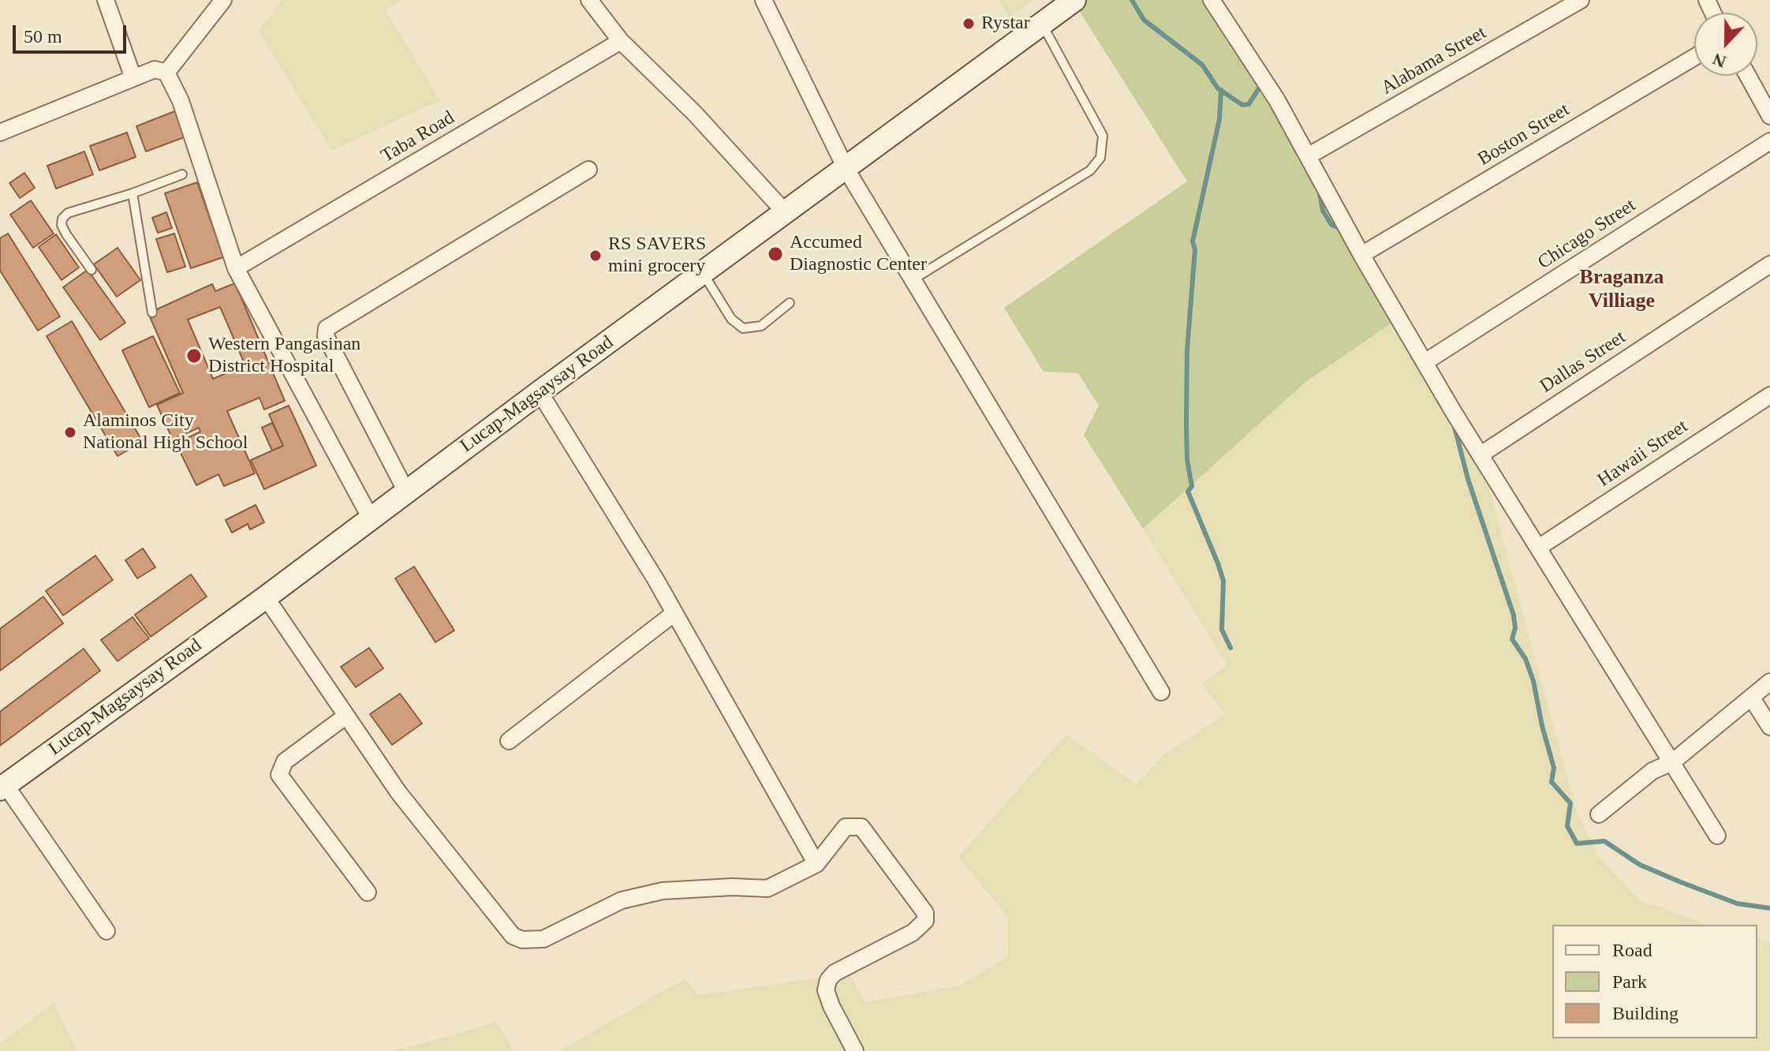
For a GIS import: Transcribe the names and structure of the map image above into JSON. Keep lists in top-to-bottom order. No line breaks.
{"streets":{"street":["Alabama Street","Boston Street","Taba Road","Chicago Street","Dallas Street","Lucap-Magsaysay Road","Hawaii Street"]},"districts":["Braganza Villiage"],"places":["Rystar","Accumed Diagnostic Center","RS SAVERS mini grocery","Western Pangasinan District Hospital","Alaminos City National High School"],"legend":["Road","Park","Building"],"scale_bar":"50 m","north":"bottom"}
